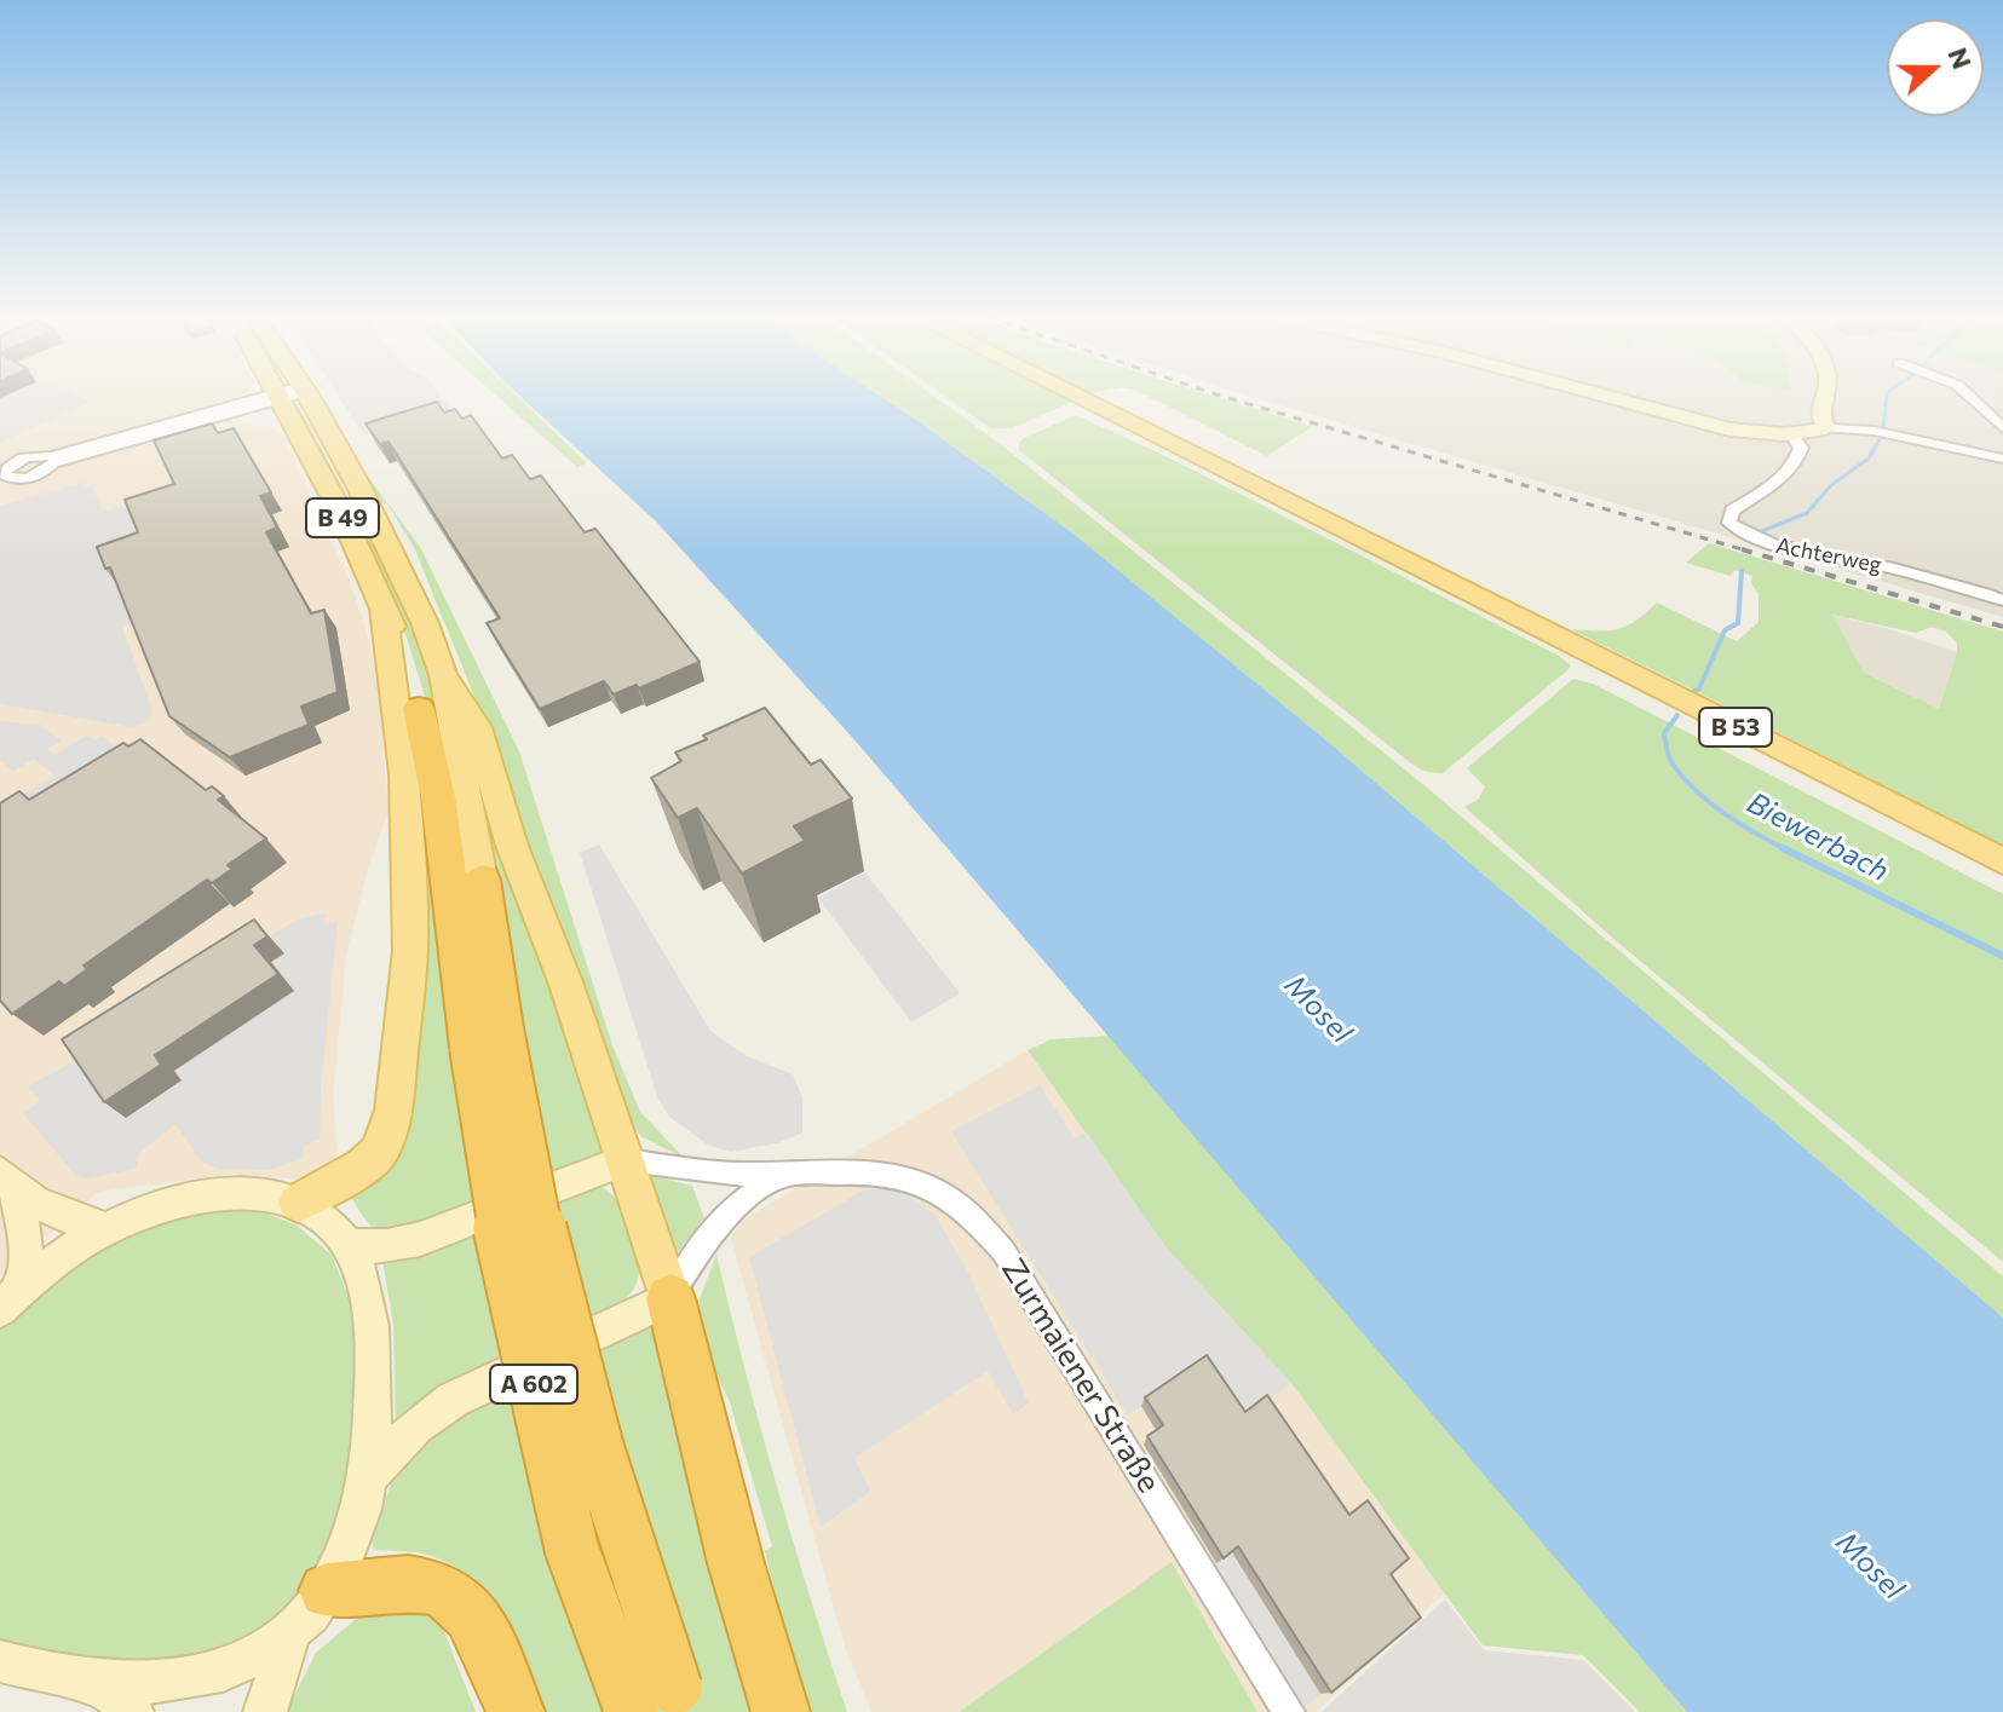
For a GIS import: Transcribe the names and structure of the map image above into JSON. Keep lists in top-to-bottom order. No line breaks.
{"streets":{"highway":["A 602"],"main road":["B 49","B 53"],"street":["Achterweg","Zurmaiener Straße"]},"crossings":[["B 49","A 602"]],"water":["Biewerbach","Mosel"],"north":"right"}
